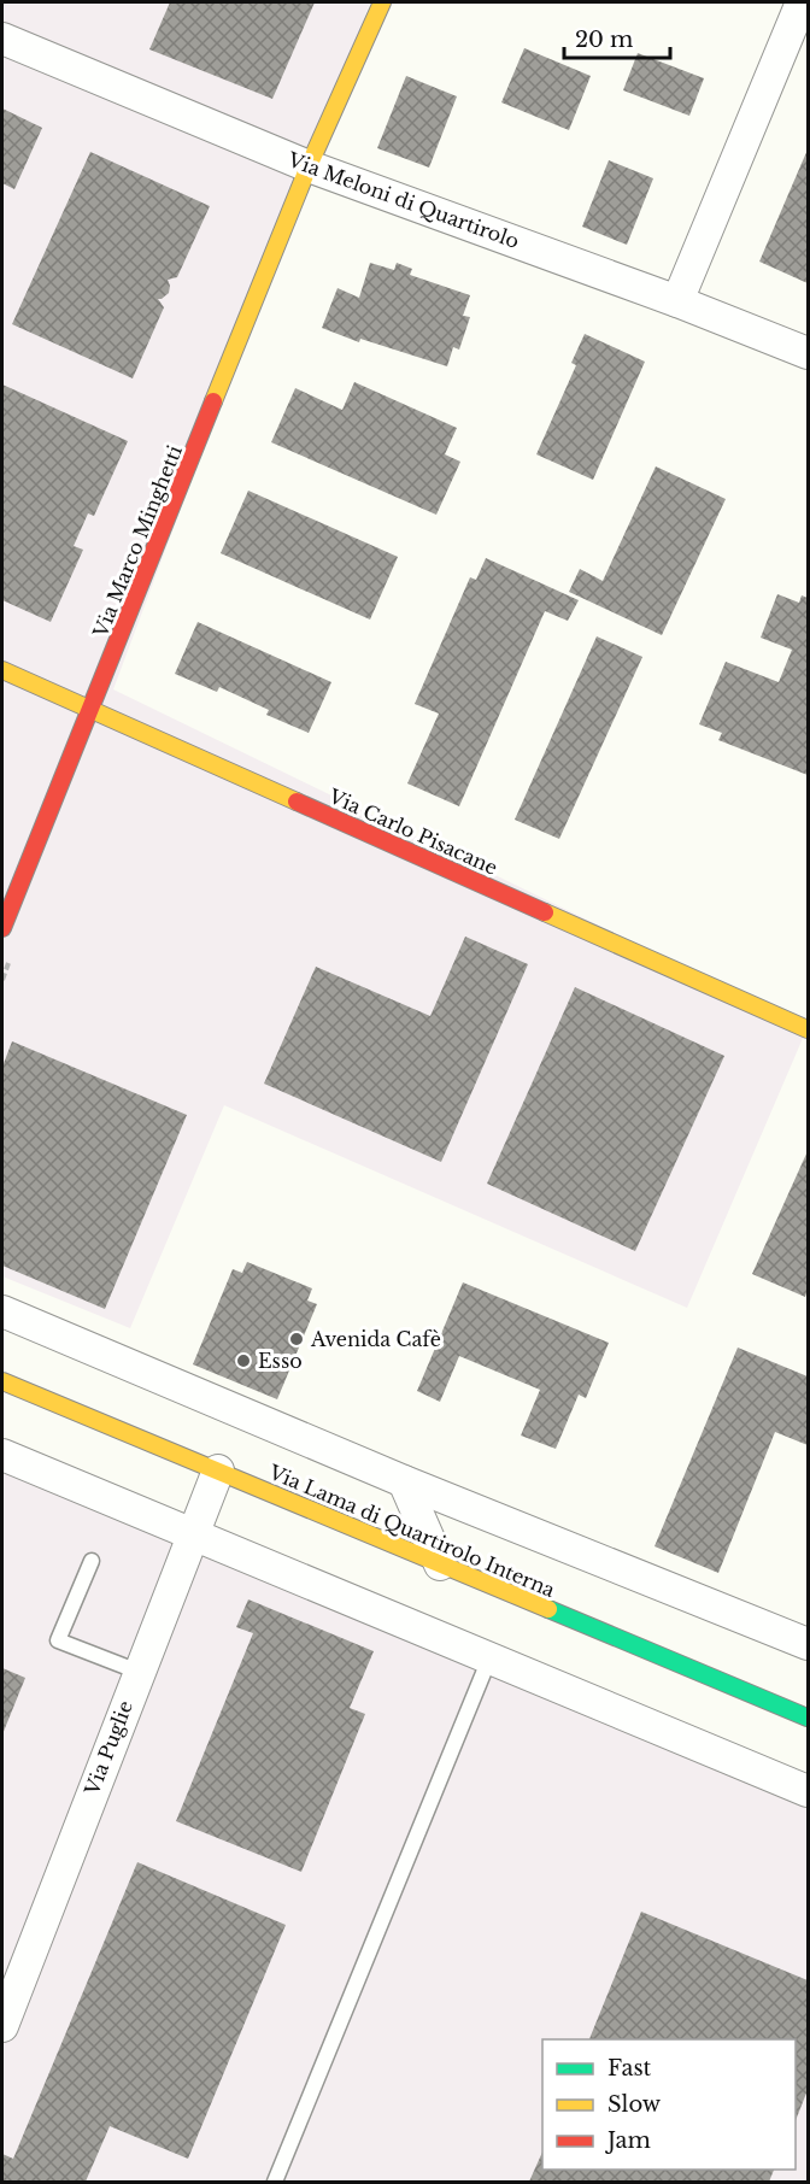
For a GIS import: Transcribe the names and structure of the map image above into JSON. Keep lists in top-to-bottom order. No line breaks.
{"streets":{"street":["Via Meloni di Quartirolo","Via Marco Minghetti","Via Carlo Pisacane","Via Lama di Quartirolo Interna","Via Puglie"]},"crossings":[["Via Meloni di Quartirolo","Via Marco Minghetti"],["Via Marco Minghetti","Via Carlo Pisacane"],["Via Lama di Quartirolo Interna","Via Puglie"]],"places":["Avenida Cafè","Esso"],"legend":["Fast","Slow","Jam"],"scale_bar":"20 m"}
